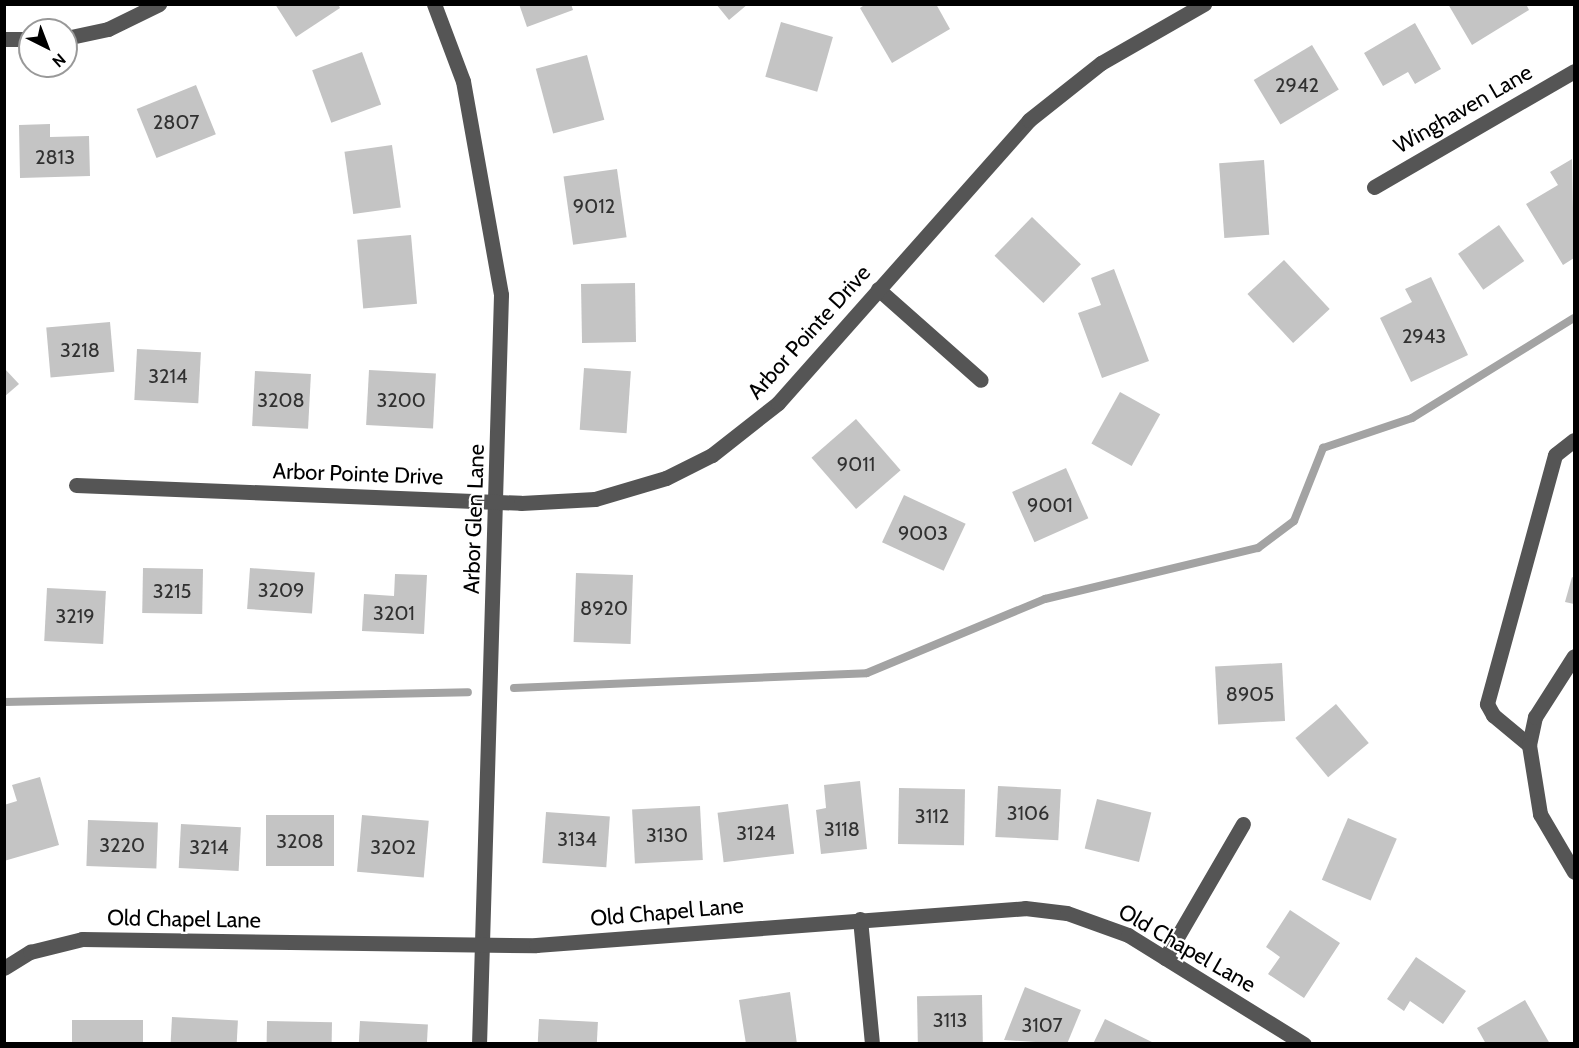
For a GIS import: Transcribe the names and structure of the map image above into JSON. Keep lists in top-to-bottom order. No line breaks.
{"streets":{"street":["Winghaven Lane","Arbor Pointe Drive","Arbor Glen Lane","Old Chapel Lane"]},"crossings":[["Arbor Pointe Drive","Arbor Glen Lane"],["Arbor Glen Lane","Old Chapel Lane"]],"house_numbers":["2942","2807","2813","9012","2943","3218","3214","3208","3200","9011","9001","9003","3209","3215","8920","3201","3219","8905","3106","3112","3118","3124","3130","3134","3208","3220","3214","3202","3113","3107"],"north":"bottom right"}
